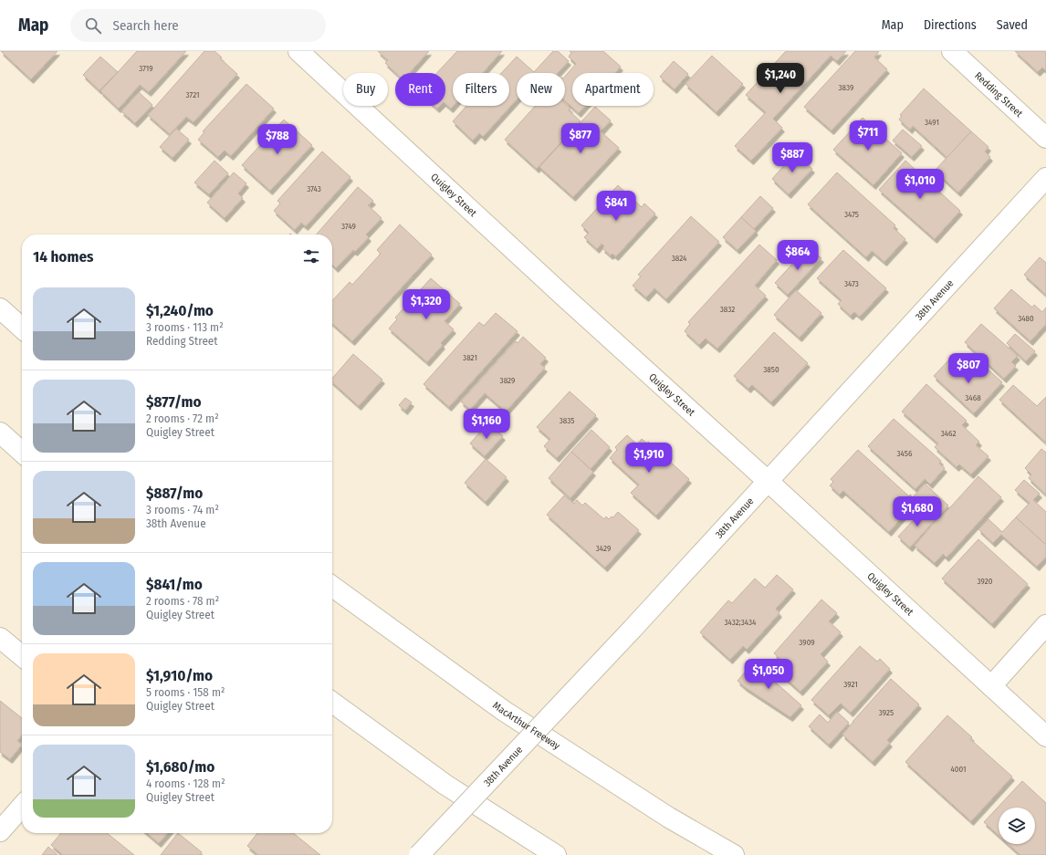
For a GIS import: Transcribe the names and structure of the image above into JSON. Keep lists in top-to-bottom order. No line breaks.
{"streets":{"main road":["Redding Street","Quigley Street","38th Avenue","MacArthur Freeway"]},"crossings":[["Quigley Street","38th Avenue"]],"house_numbers":["3719","3839","3721","3491","3743","3475","3749","3824","3473","3832","3480","3821","3850","3829","3468","3835","3462","3456","3429","3920","3432;3434","3909","3921","3925","4001"],"page":{"header":"Map","search":"Search here","nav":["Map","Directions","Saved"],"price":["$1,240","$711","$877","$788","$887","$1,010","$841","$864","$1,320","$807","$1,160","$1,910","$1,680","$1,050"],"chip":["Buy","Rent","Filters","New","Apartment"],"heading":"14 homes","list":[{"name":"$1,240/mo","note":"3 rooms · 113 m² · Redding Street"},{"name":"$877/mo","note":"2 rooms · 72 m² · Quigley Street"},{"name":"$887/mo","note":"3 rooms · 74 m² · 38th Avenue"},{"name":"$841/mo","note":"2 rooms · 78 m² · Quigley Street"},{"name":"$1,910/mo","note":"5 rooms · 158 m² · Quigley Street"},{"name":"$1,680/mo","note":"4 rooms · 128 m² · Quigley Street"}]}}
